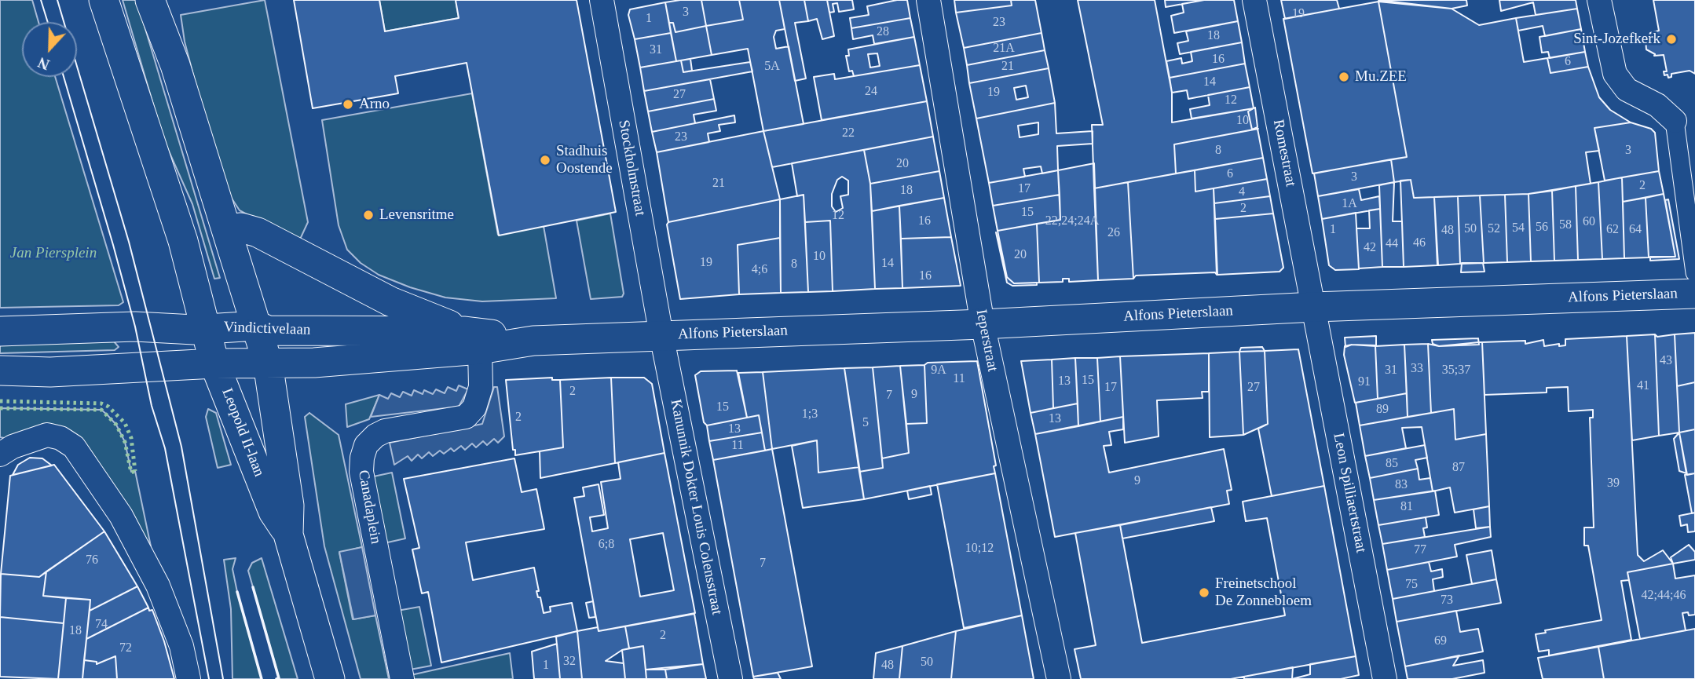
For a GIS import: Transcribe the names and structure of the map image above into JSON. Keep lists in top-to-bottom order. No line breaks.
{"streets":{"street":["Romestraat","Stockholmstraat","Alfons Pieterslaan","Vindictivelaan","Ieperstraat","Leopold II-laan","Leon Spilliaertstraat","Canadaplein","Kanunnik Dokter Louis Colensstraat"]},"crossings":[["Romestraat","Alfons Pieterslaan"],["Romestraat","Leon Spilliaertstraat"],["Stockholmstraat","Alfons Pieterslaan"],["Stockholmstraat","Vindictivelaan"],["Stockholmstraat","Kanunnik Dokter Louis Colensstraat"],["Alfons Pieterslaan","Vindictivelaan"],["Alfons Pieterslaan","Ieperstraat"],["Alfons Pieterslaan","Leon Spilliaertstraat"],["Alfons Pieterslaan","Kanunnik Dokter Louis Colensstraat"],["Vindictivelaan","Leopold II-laan"],["Vindictivelaan","Canadaplein"],["Vindictivelaan","Kanunnik Dokter Louis Colensstraat"]],"parks":["Jan Piersplein"],"places":["Sint-Jozefkerk","Mu.ZEE","Arno","Stadhuis Oostende","Levensritme","Freinetschool De Zonnebloem"],"house_numbers":["3","19","1","23","28","18","21A","31","16","6","5A","21","14","24","19","27","12","10","22","23","8","3","20","6","3","21","2","17","18","4","1A","2","15","12","16","22;24;24A","60","58","56","54","50","52","1","62","64","48","26","46","44","42","20","10","19","14","8","4;6","16","43","33","9A","31","35;37","11","15","13","91","41","17","27","2","9","7","15","89","1;3","2","13","5","13","11","85","87","9","39","83","81","6;8","10;12","77","76","7","75","42;44;46","73","74","18","2","69","72","32","50","1","48"],"north":"bottom"}
